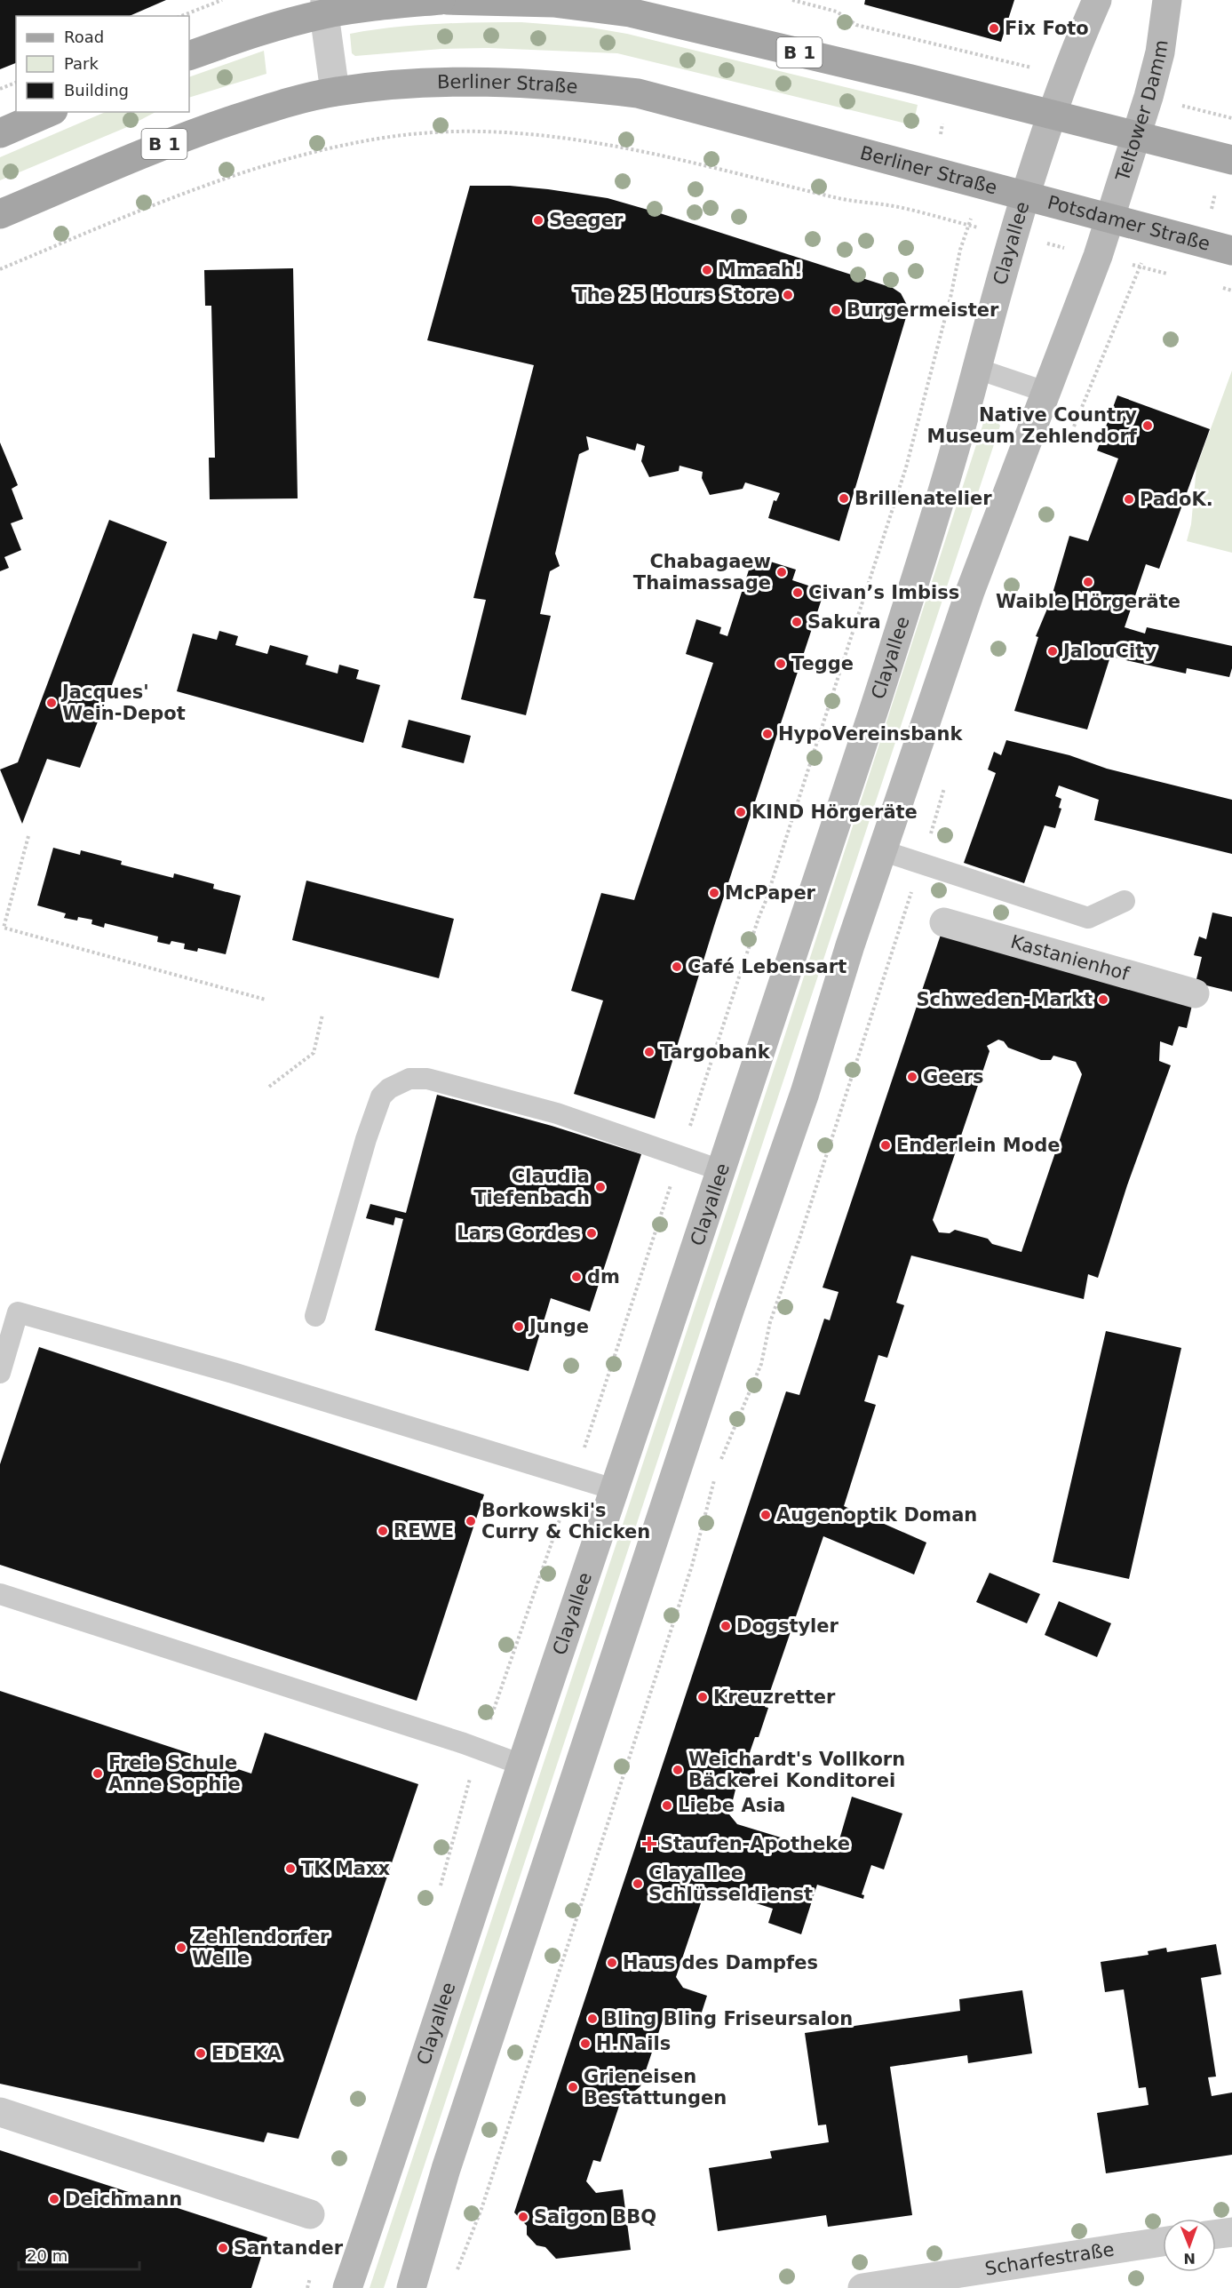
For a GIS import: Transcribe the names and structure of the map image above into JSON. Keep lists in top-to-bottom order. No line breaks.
{"streets":{"main road":["B 1","Berliner Straße","Teltower Damm","Potsdamer Straße","Clayallee"],"street":["Kastanienhof","Scharfestraße"]},"crossings":[["B 1","Teltower Damm"],["B 1","Clayallee"],["Berliner Straße","Potsdamer Straße"],["Berliner Straße","Clayallee"],["Teltower Damm","Potsdamer Straße"],["Potsdamer Straße","Clayallee"]],"places":{"other":["Fix Foto","Seeger","Mmaah!","The 25 Hours Store","Burgermeister","Native Country Museum Zehlendorf","Brillenatelier","PadoK.","Chabagaew Thaimassage","Waible Hörgeräte","Civan’s Imbiss","Sakura","JalouCity","Tegge","Jacques' Wein-Depot","HypoVereinsbank","KIND Hörgeräte","McPaper","Café Lebensart","Schweden-Markt","Targobank","Geers","Enderlein Mode","Claudia Tiefenbach","Lars Cordes","dm","Junge","Augenoptik Doman","Borkowski's Curry & Chicken","REWE","Dogstyler","Kreuzretter","Weichardt's Vollkorn Bäckerei Konditorei","Freie Schule Anne Sophie","Liebe Asia","TK Maxx","Clayallee Schlüsseldienst","Zehlendorfer Welle","Haus des Dampfes","Bling Bling Friseursalon","H.Nails","EDEKA","Grieneisen Bestattungen","Deichmann","Saigon BBQ","Santander"],"health":["Staufen-Apotheke"]},"legend":["Road","Park","Building"],"scale_bar":"20 m","north":"bottom"}
